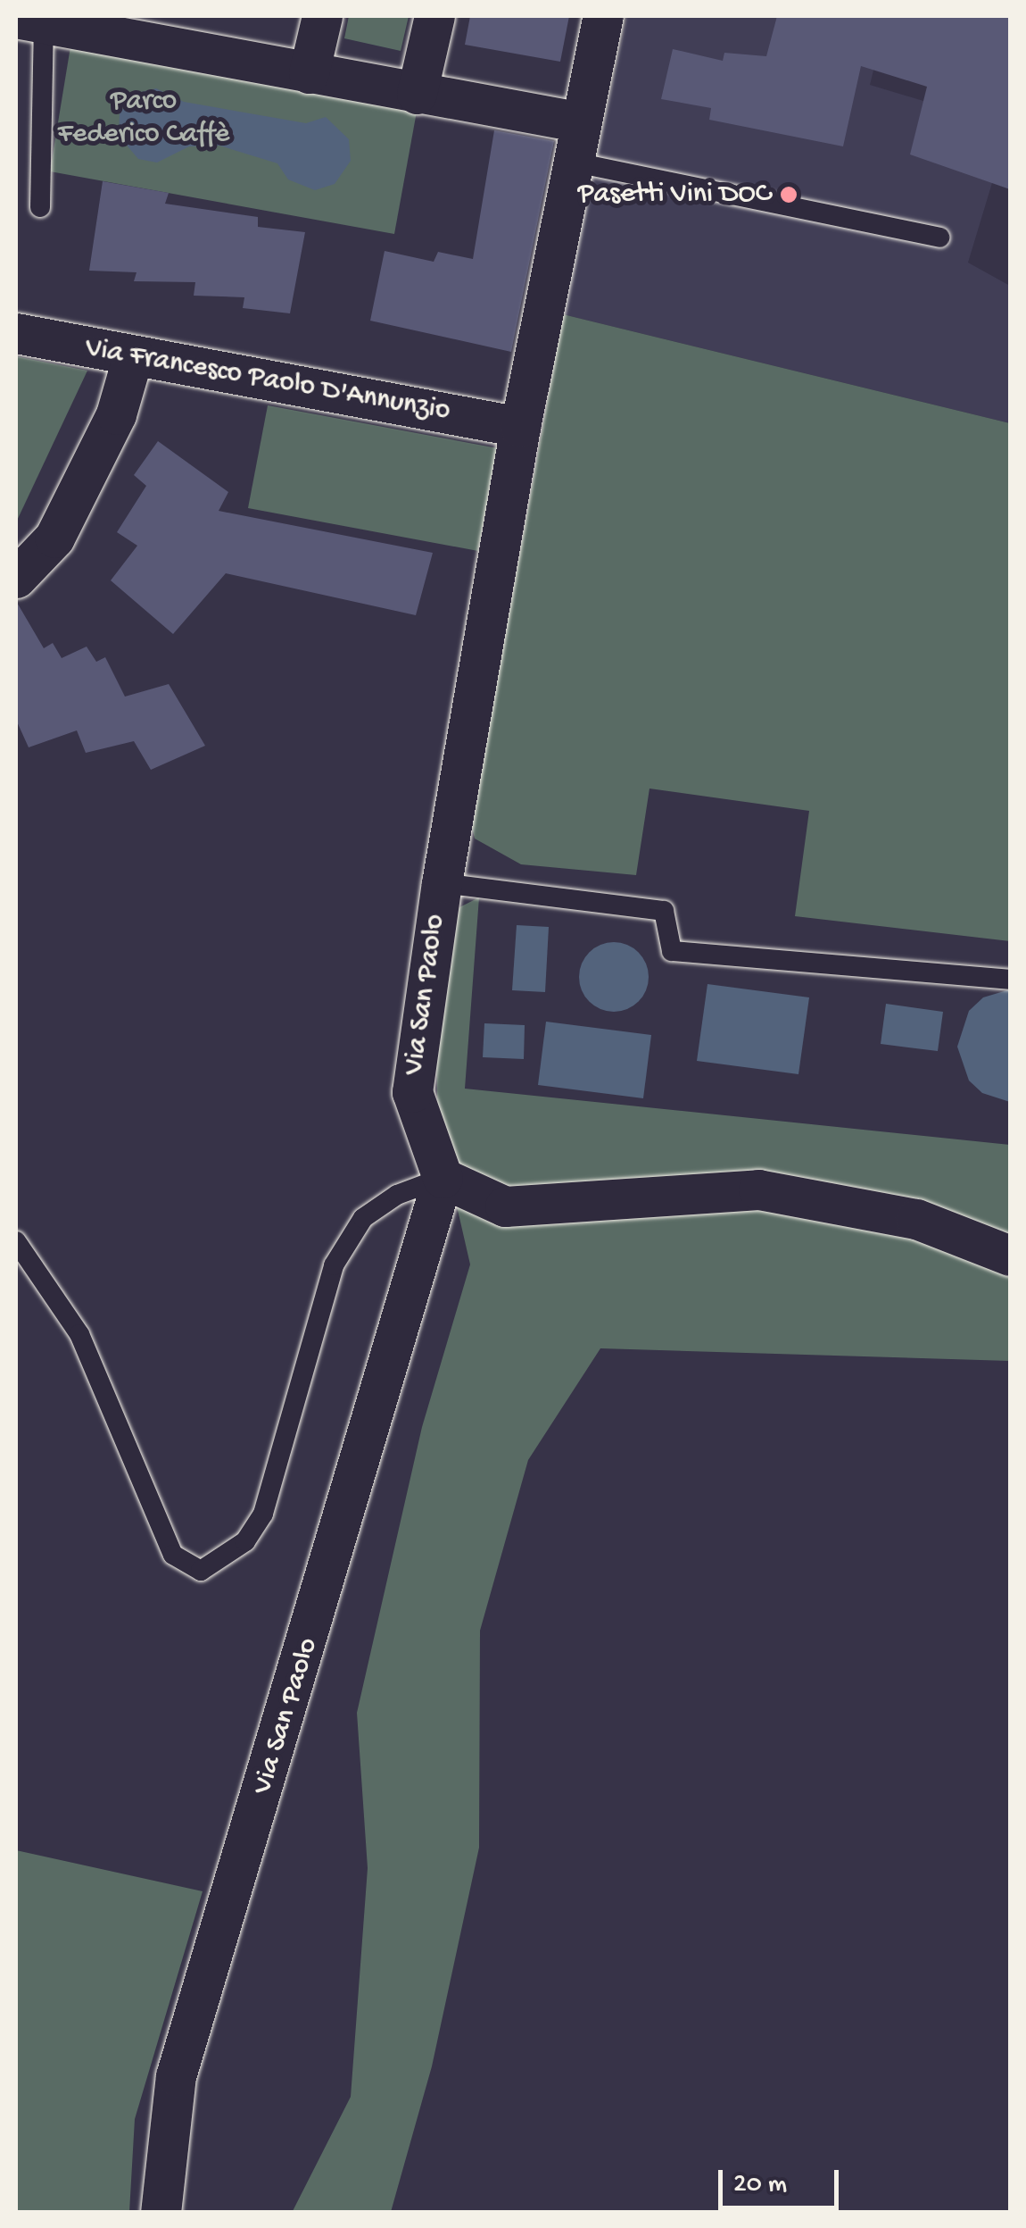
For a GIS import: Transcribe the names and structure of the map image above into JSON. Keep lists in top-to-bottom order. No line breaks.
{"streets":{"street":["Via Francesco Paolo D'Annunzio","Via San Paolo"]},"crossings":[["Via Francesco Paolo D'Annunzio","Via San Paolo"]],"parks":["Parco Federico Caffè"],"places":["Pasetti Vini DOC"],"scale_bar":"20 m"}
